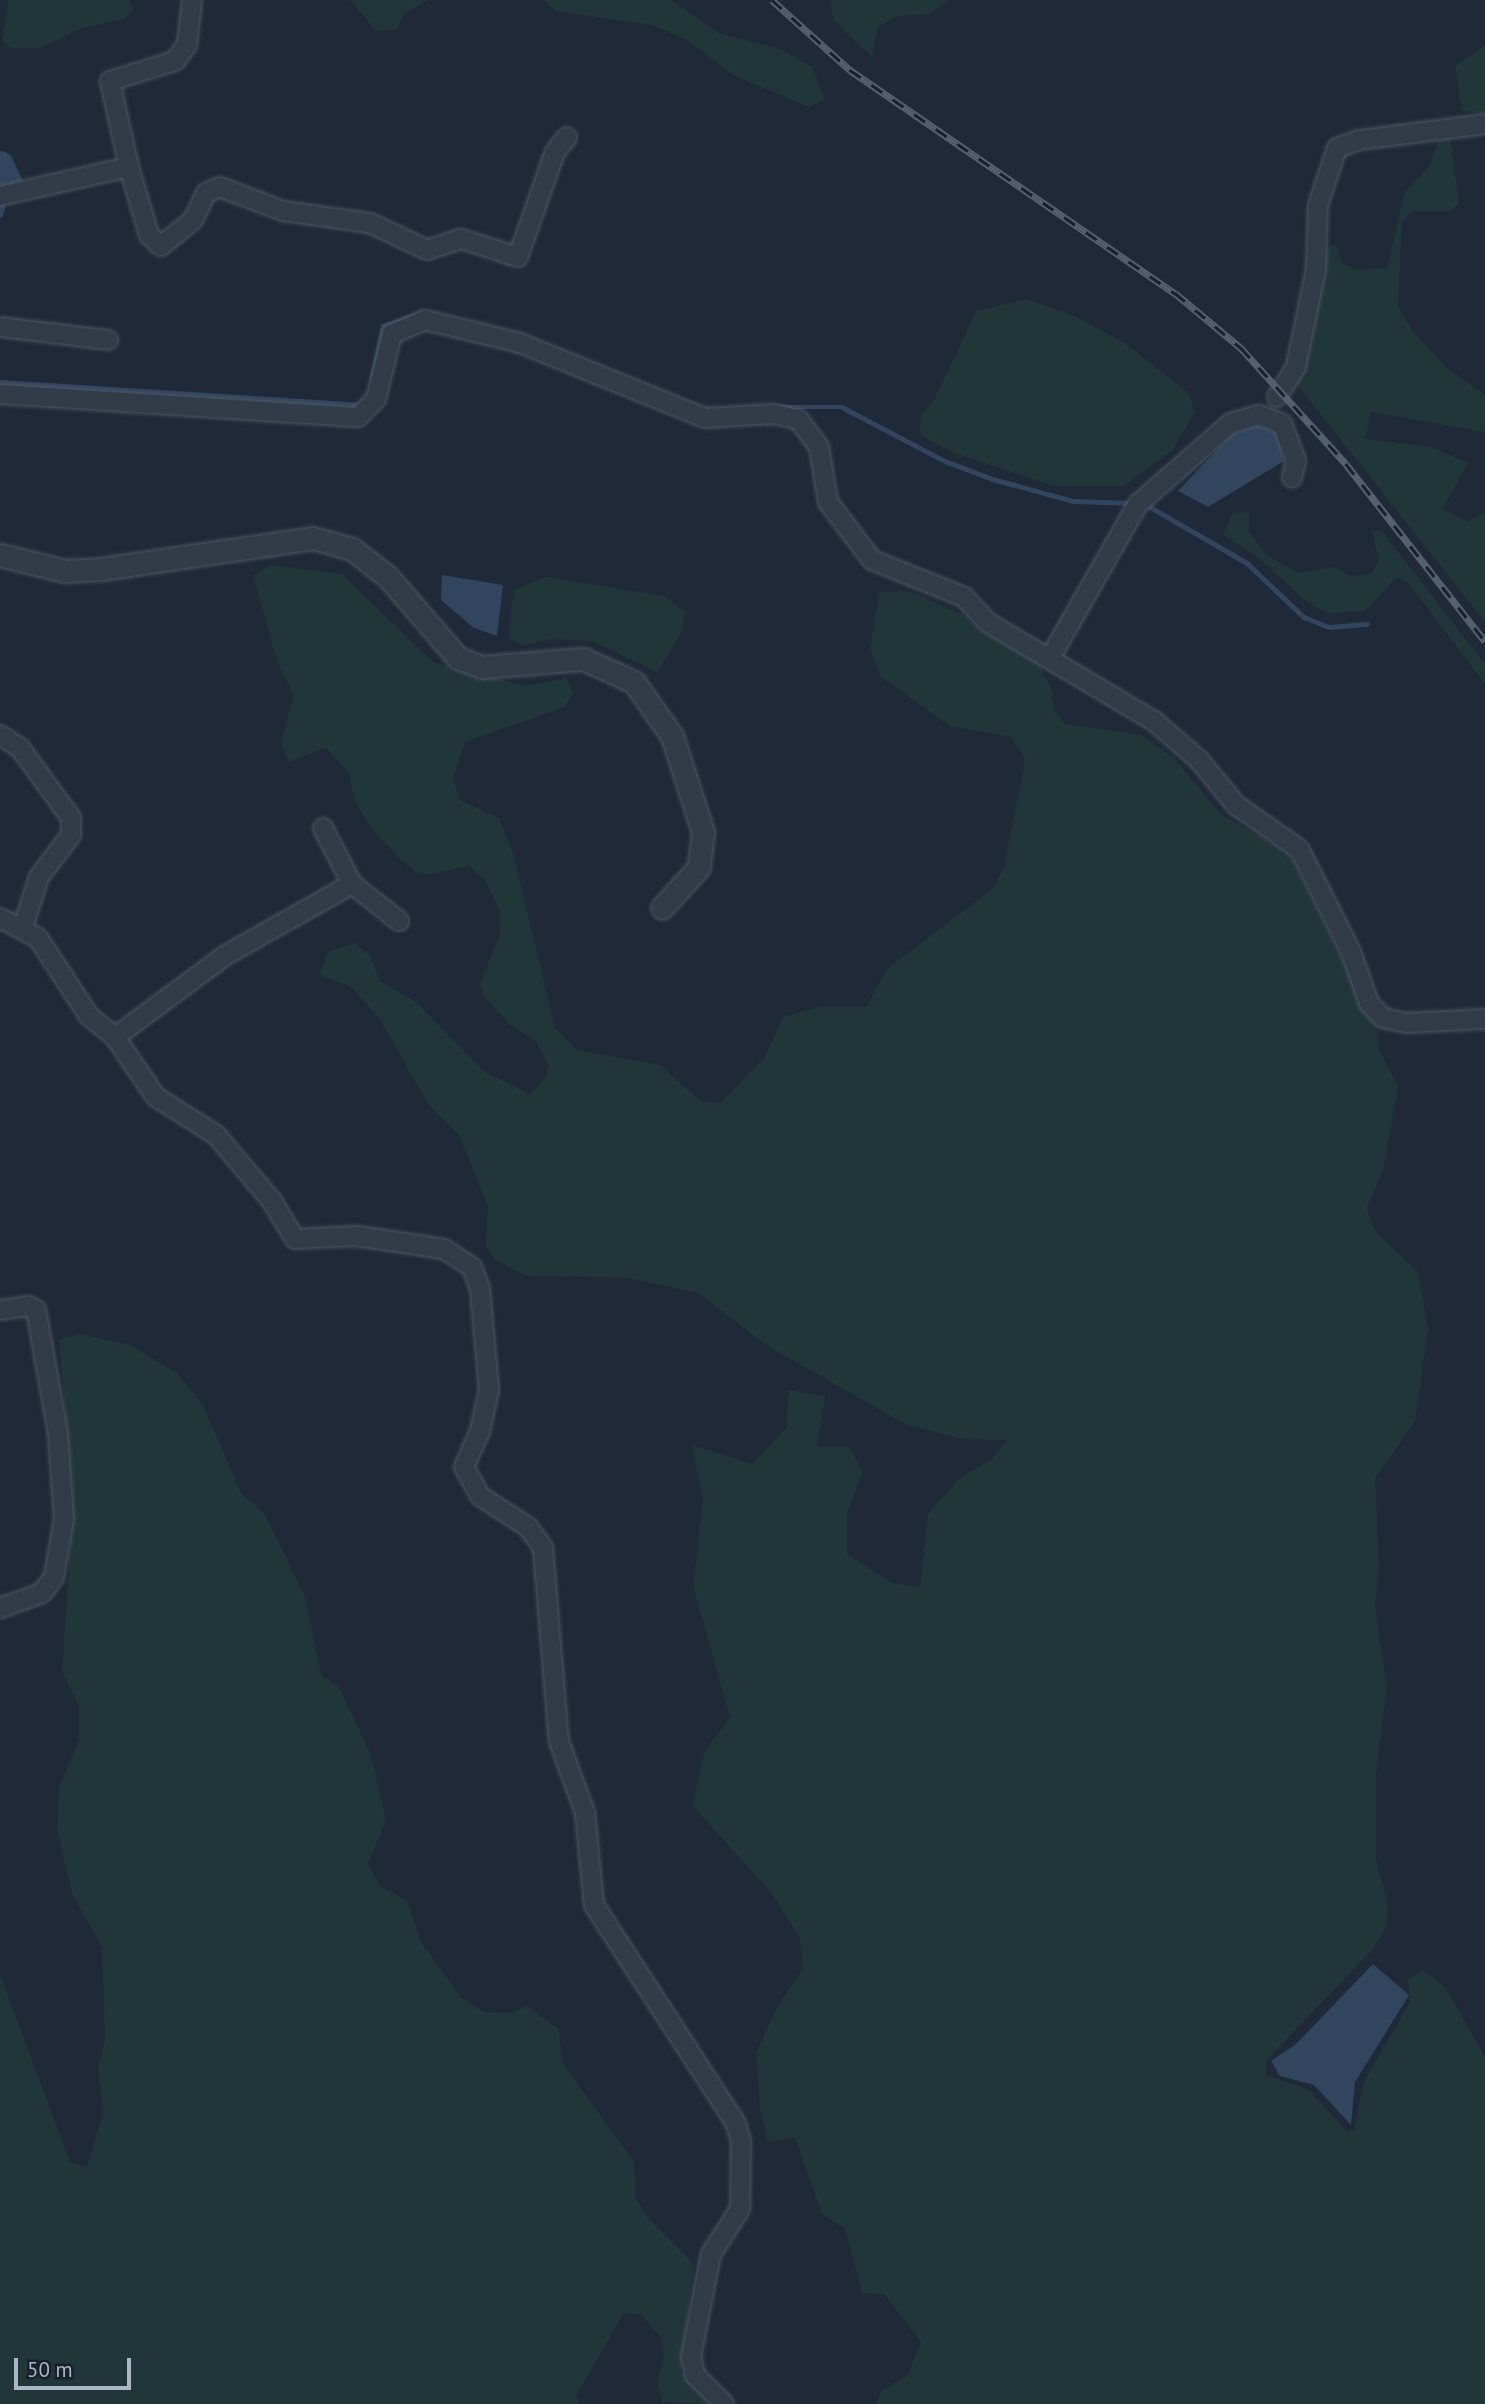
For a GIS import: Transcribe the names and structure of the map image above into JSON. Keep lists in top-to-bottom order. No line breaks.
{"scale_bar":"50 m"}
